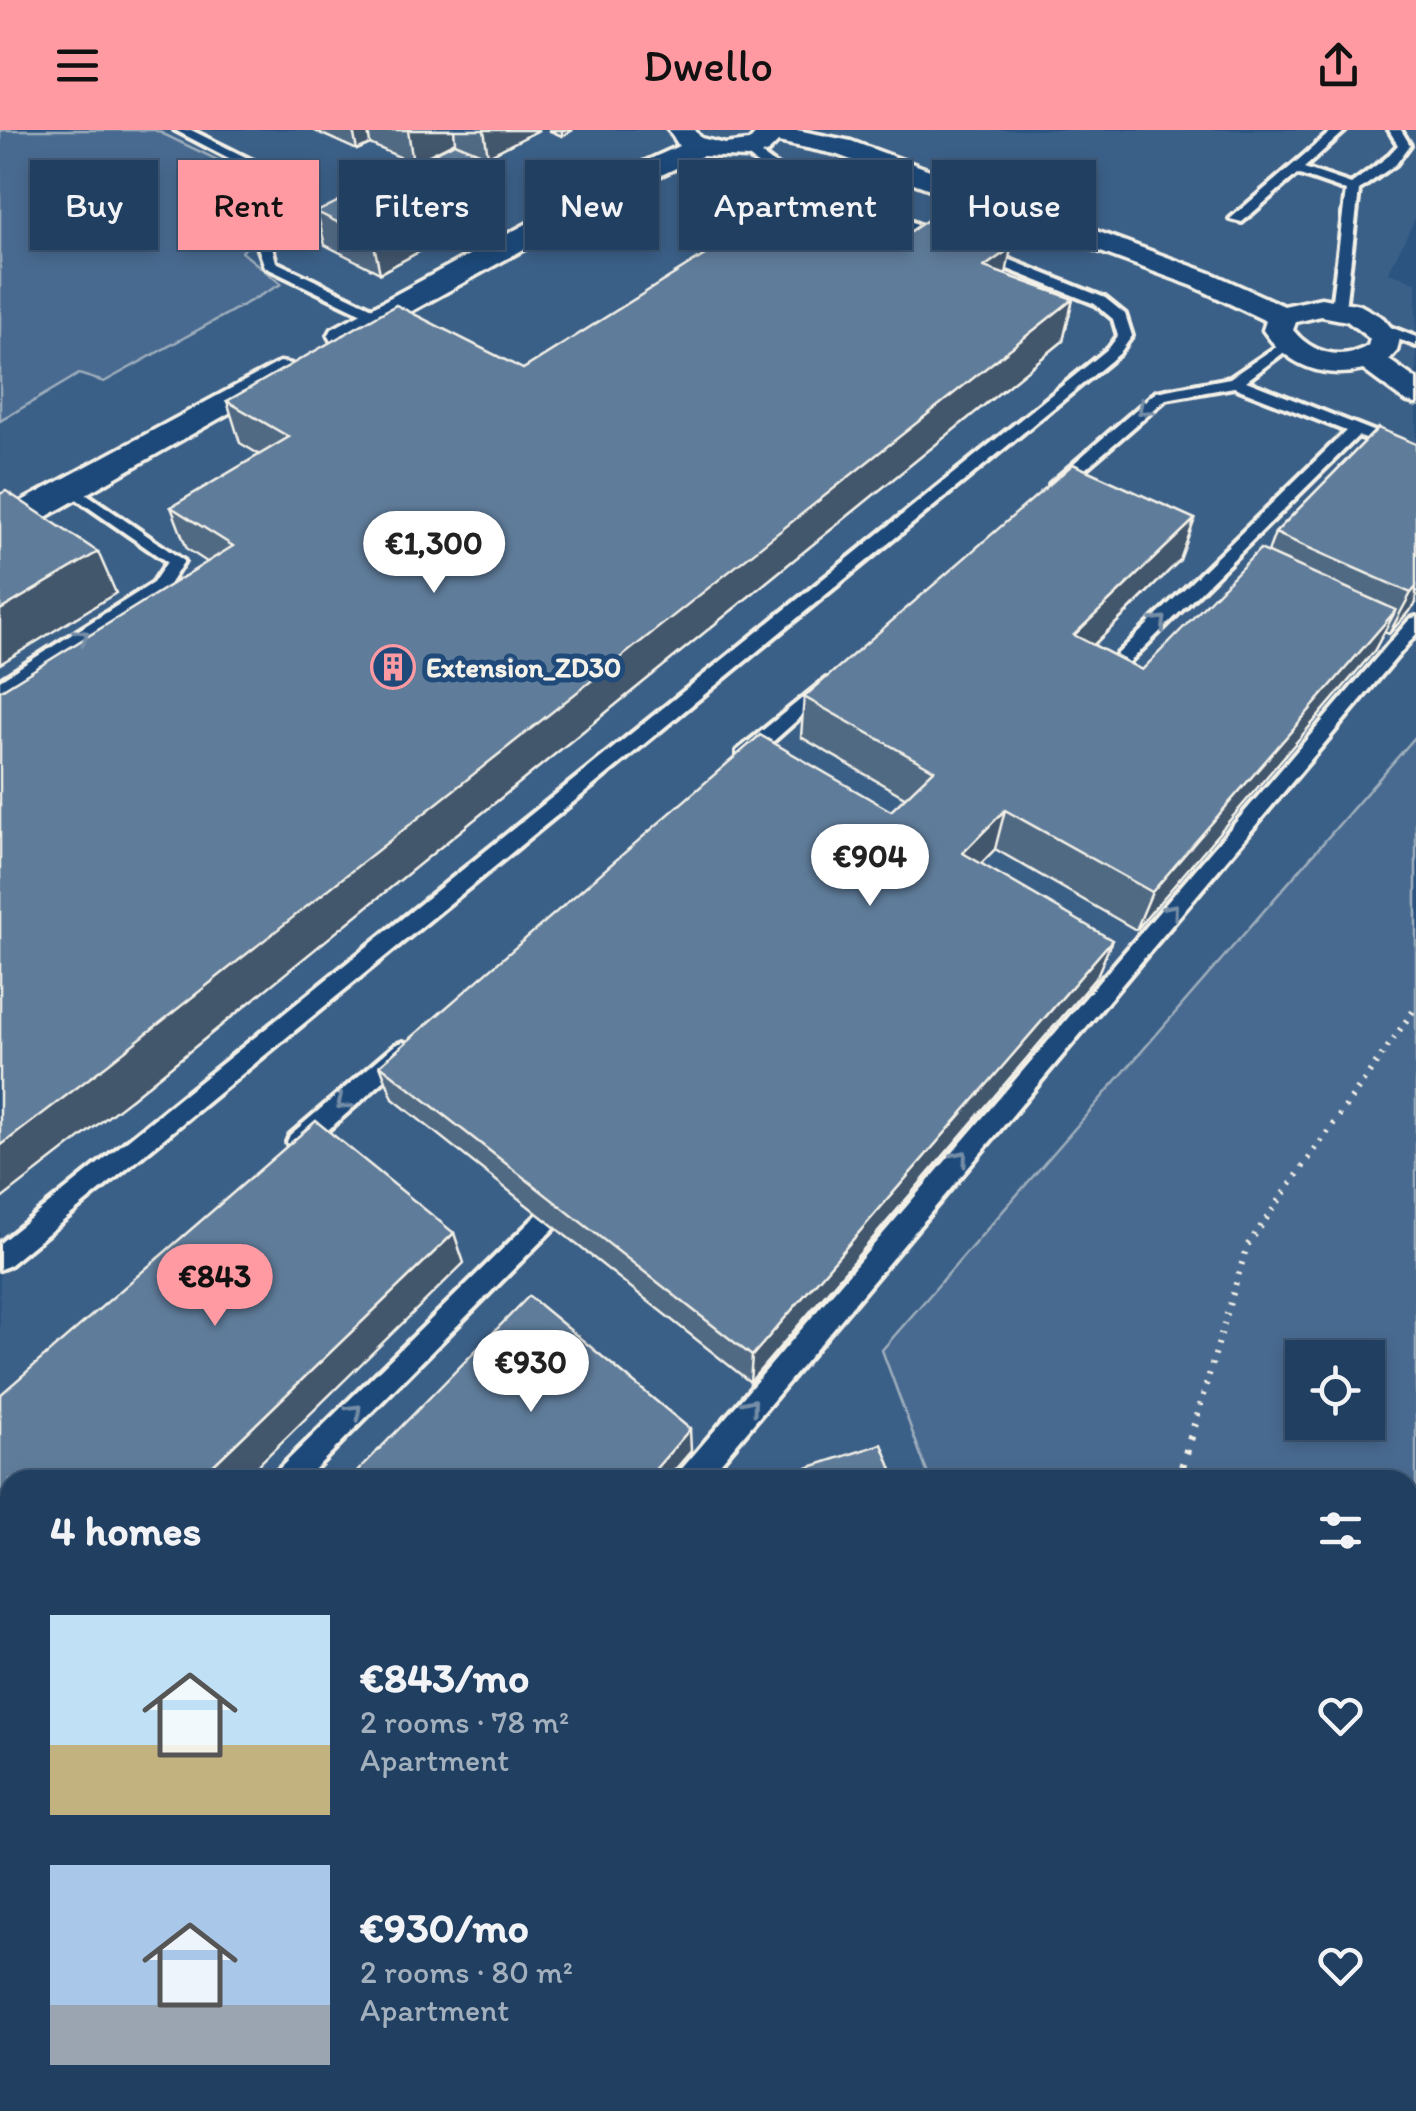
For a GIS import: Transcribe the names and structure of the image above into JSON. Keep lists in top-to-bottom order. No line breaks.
{"places":{"building":["Extension_ZD30"]},"page":{"header":"Dwello","chip":["Buy","Rent","Filters","New","Apartment","House"],"price":["€1,300","€904","€843","€930"],"heading":"4 homes","list":[{"name":"€843/mo","note":"2 rooms · 78 m² · Apartment"},{"name":"€930/mo","note":"2 rooms · 80 m² · Apartment"}]}}
